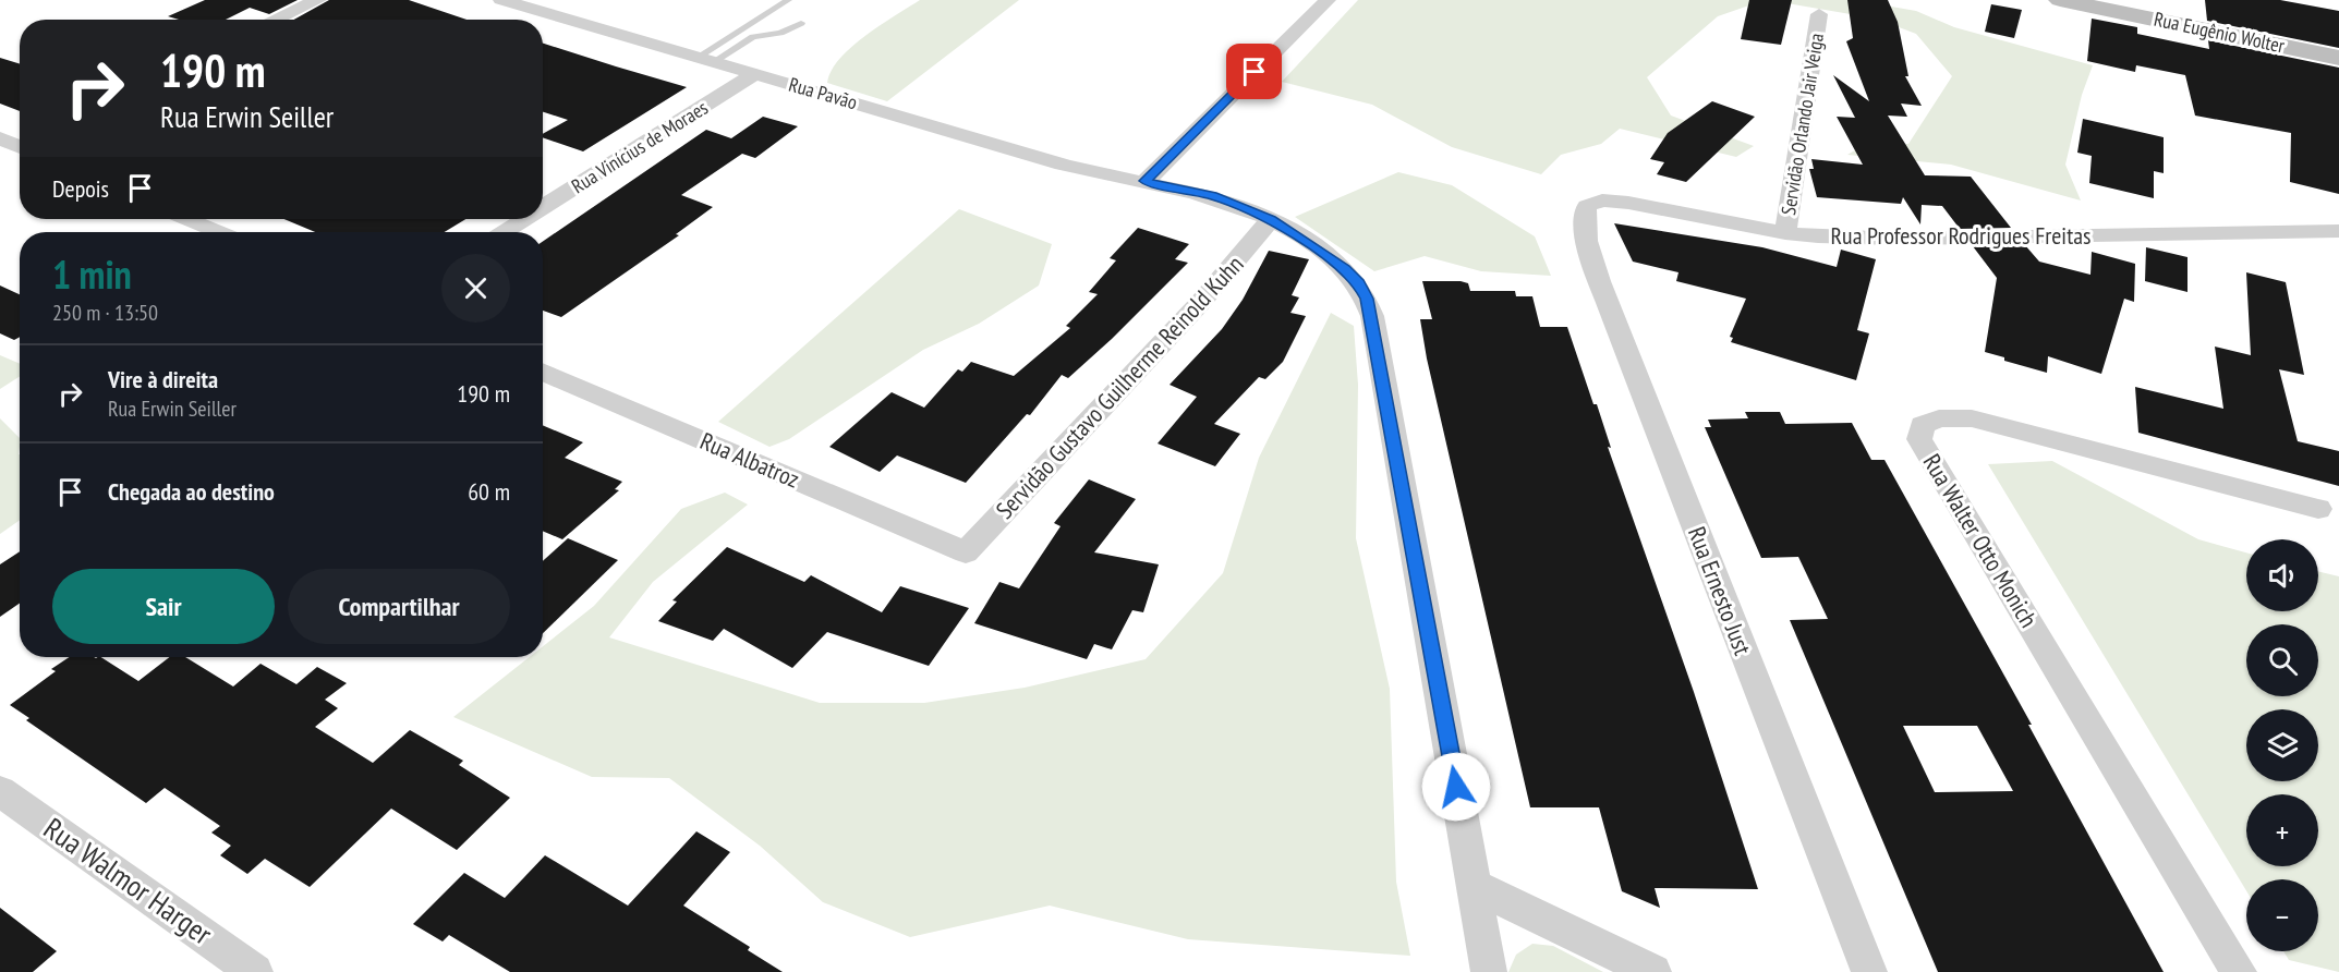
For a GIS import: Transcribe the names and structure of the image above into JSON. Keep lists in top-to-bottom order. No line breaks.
{"streets":{"street":["Rua Eugênio Wolter","Rua Pavão","Servidão Orlando Jair Veiga","Rua Vinícius de Moraes","Rua Professor Rodrigues Freitas","Servidão Gustavo Guilherme Reinold Kuhn","Rua Albatroz","Rua Walter Otto Monich","Rua Ernesto Just","Rua Walmor Harger"]},"crossings":[["Rua Pavão","Rua Vinícius de Moraes"],["Rua Pavão","Servidão Gustavo Guilherme Reinold Kuhn"],["Servidão Orlando Jair Veiga","Rua Professor Rodrigues Freitas"],["Rua Professor Rodrigues Freitas","Rua Ernesto Just"],["Servidão Gustavo Guilherme Reinold Kuhn","Rua Albatroz"]],"page":{"turn":["190 m","Rua Erwin Seiller"],"then":"Depois","heading":["1 min","250 m · 13:50"],"list":[{"name":"Vire à direita","note":"Rua Erwin Seiller","value":"190 m"},{"name":"Chegada ao destino","value":"60 m"}],"map_buttons":["+","−"],"buttons":["Sair","Compartilhar"]}}
